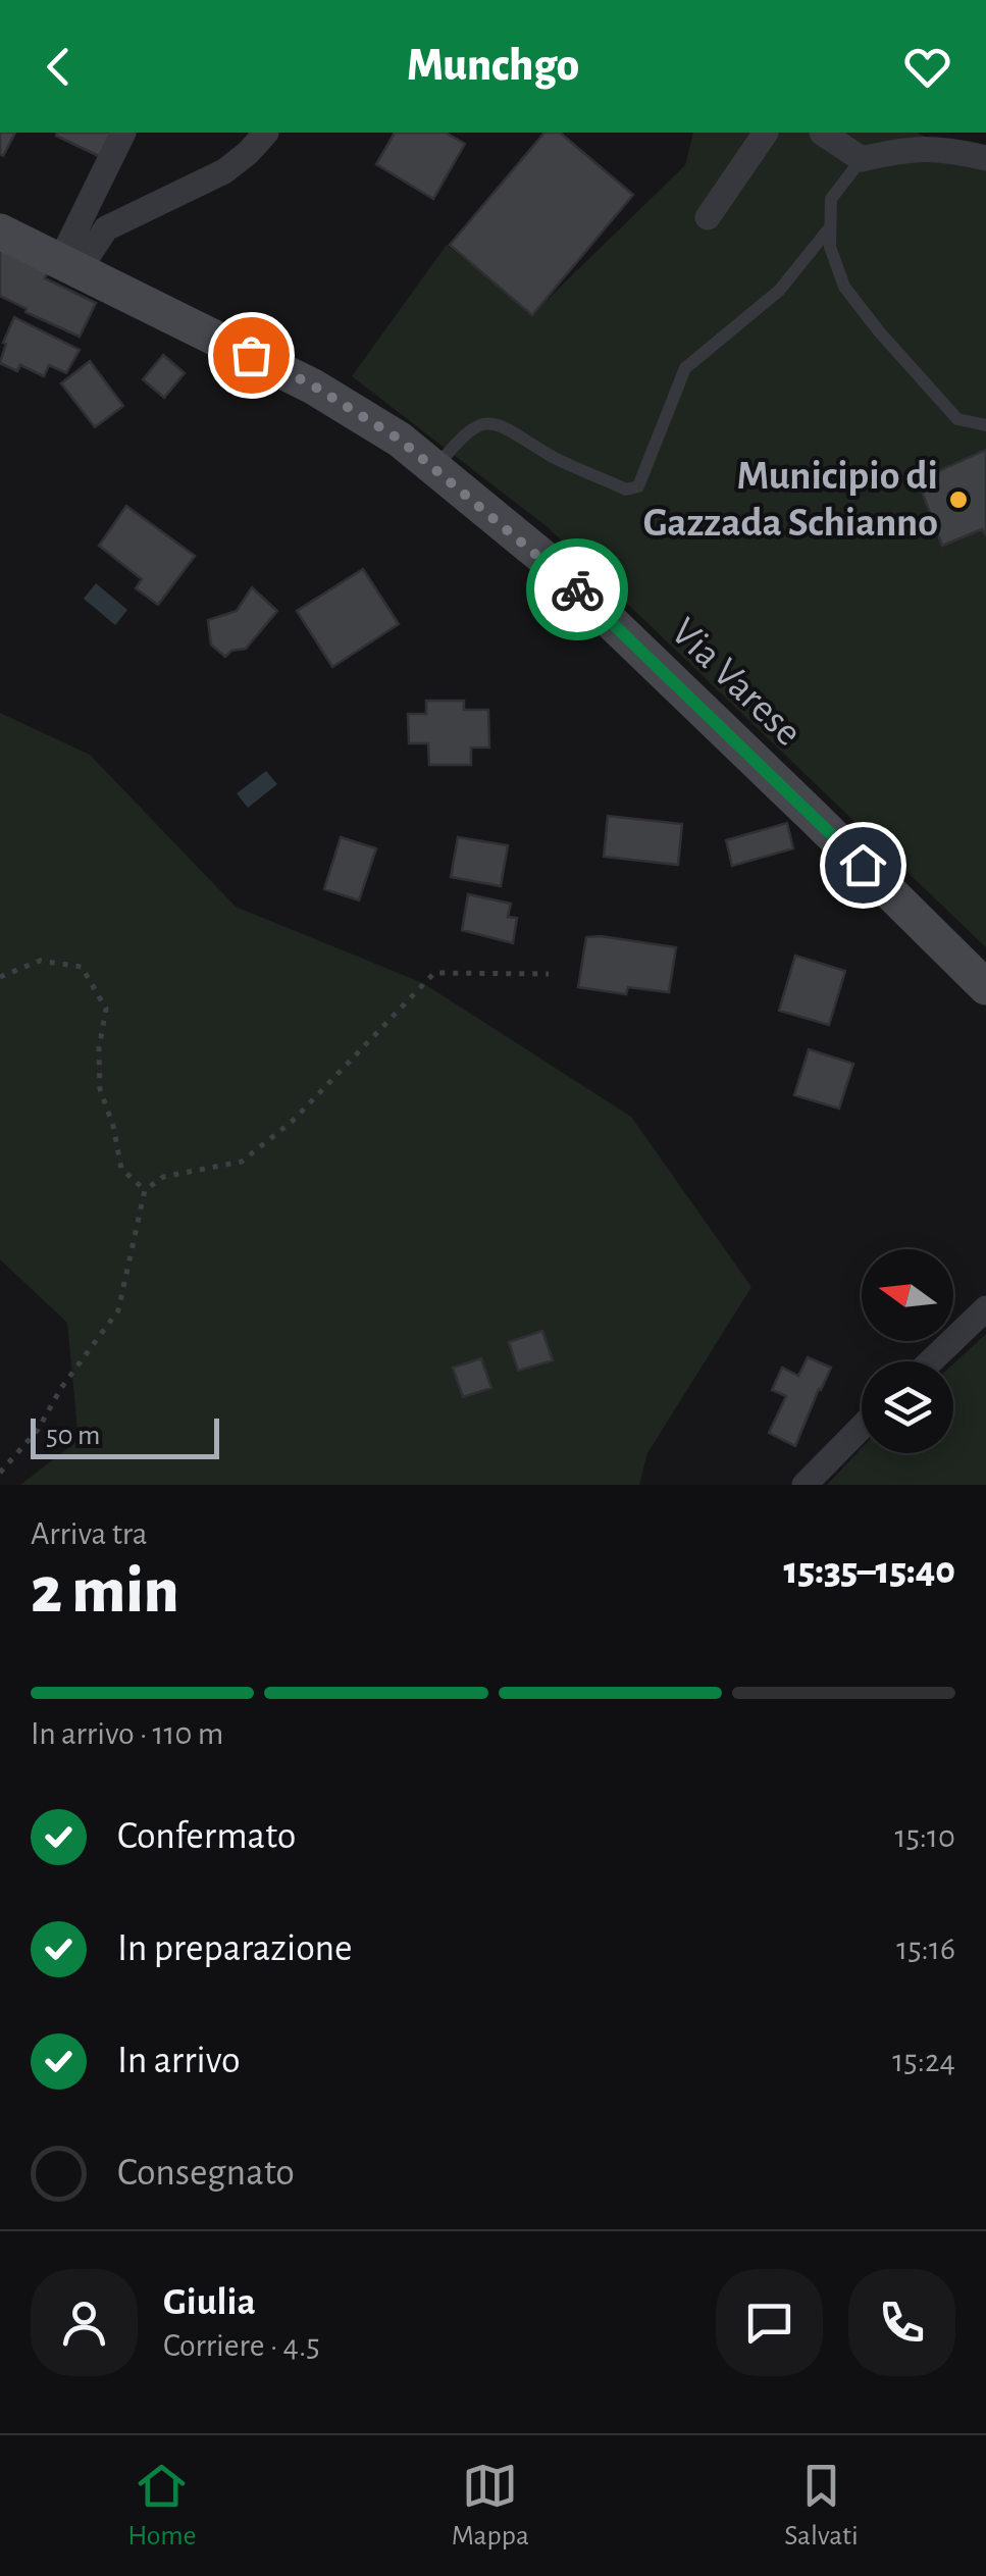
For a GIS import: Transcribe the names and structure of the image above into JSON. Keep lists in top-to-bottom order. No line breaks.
{"streets":{"main road":["Via Varese"]},"places":["Municipio di Gazzada Schianno"],"scale_bar":"50 m","north":"left","page":{"header":"Munchgo","scale":"50 m","heading":["2 min","Arriva tra","15:35–15:40"],"panel":["Giulia","Corriere · 4.5"],"bar":"In arrivo · 110 m","list":[["Confermato","15:10"],["In preparazione","15:16"],["In arrivo","15:24"],"Consegnato"],"tabs":["Home","Mappa","Salvati"]}}
